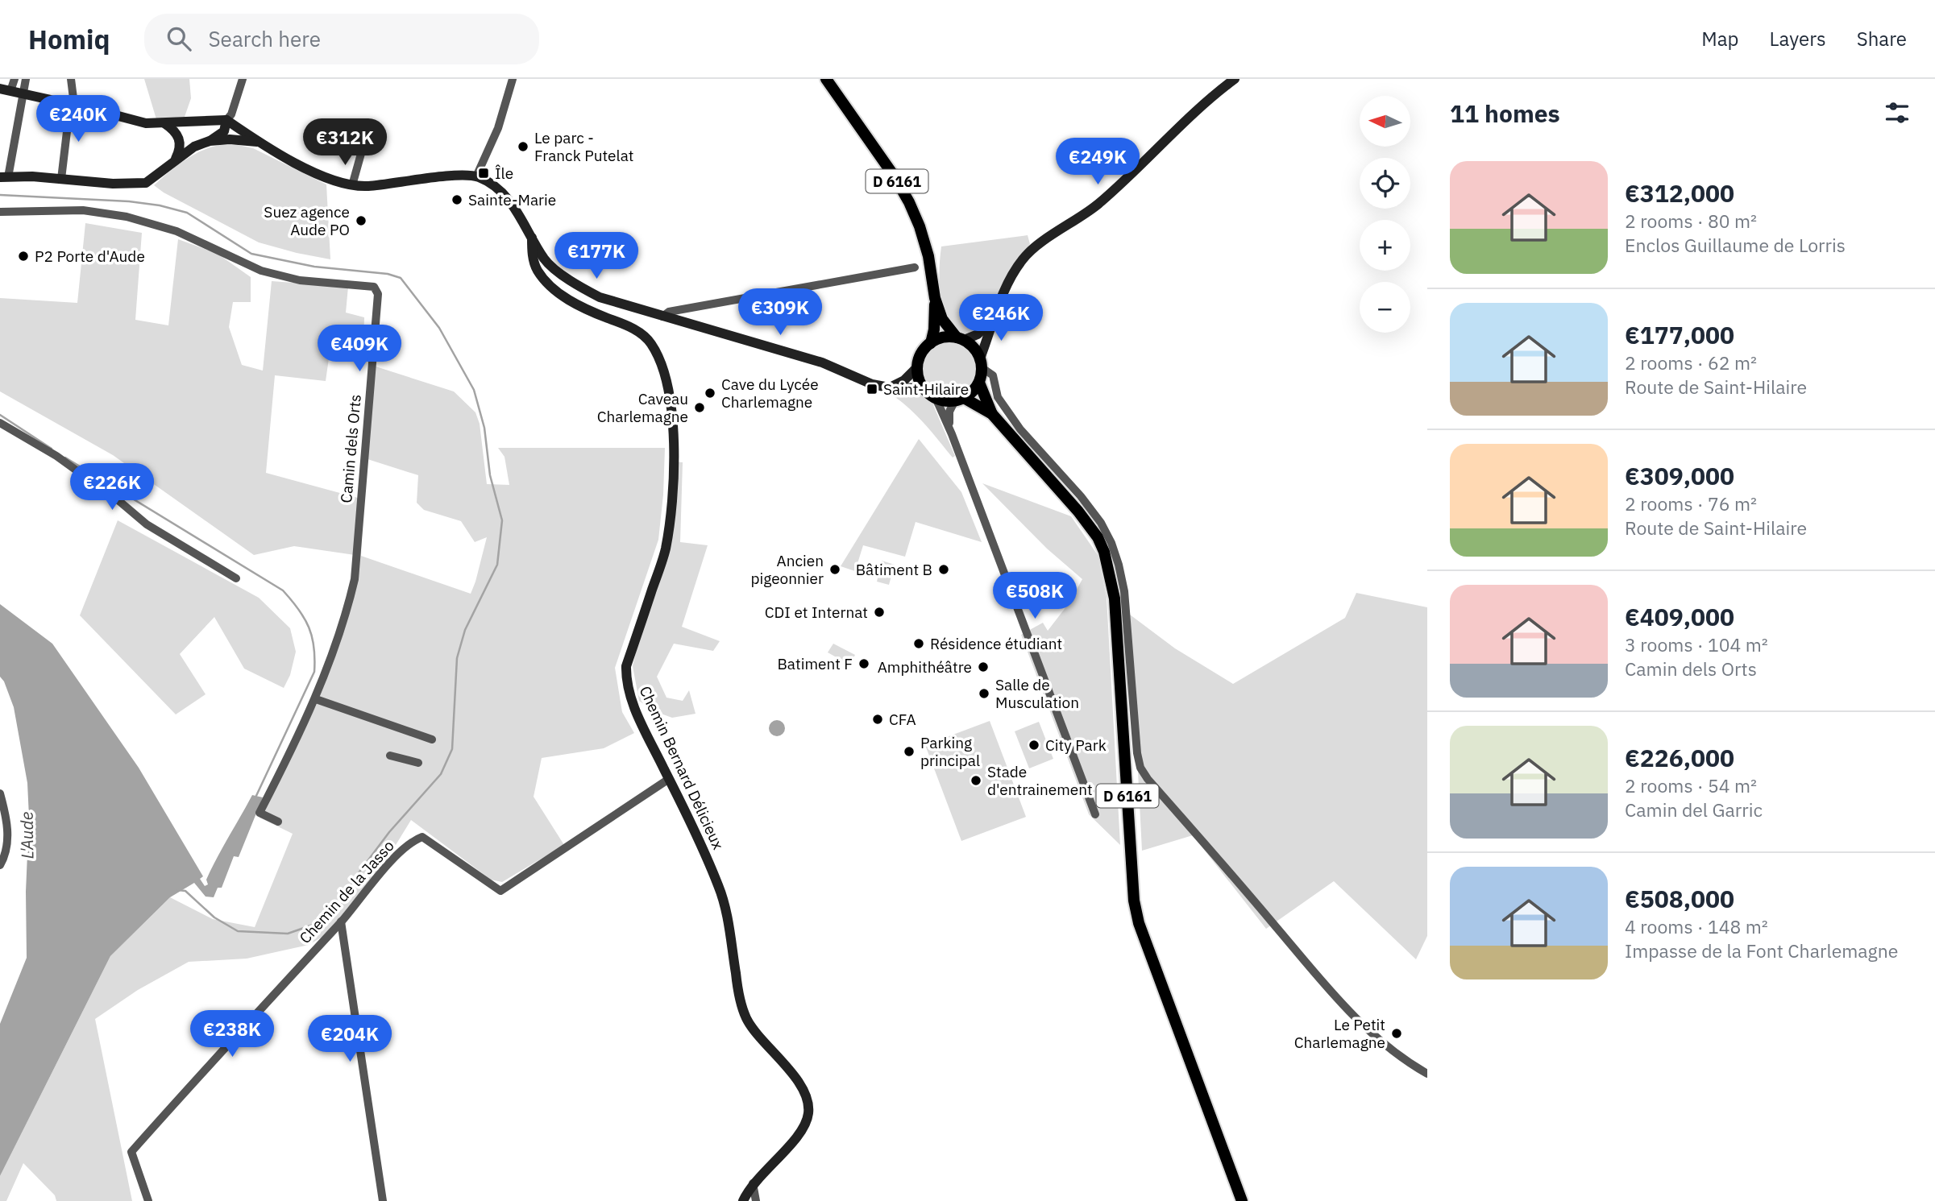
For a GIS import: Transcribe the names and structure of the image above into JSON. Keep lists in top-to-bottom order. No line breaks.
{"streets":{"main road":["D 6161"],"street":["Camin dels Orts","Chemin Bernard Délicieux","Chemin de la Jasso"]},"crossings":[["Chemin Bernard Délicieux","Chemin de la Jasso"]],"water":["L'Aude"],"places":{"other":["Le parc - Franck Putelat","Sainte-Marie","Suez agence Aude PO","P2 Porte d'Aude","Cave du Lycée Charlemagne","Caveau Charlemagne","Ancien pigeonnier","Bâtiment B","CDI et Internat","Résidence étudiant","Batiment F","Amphithéâtre","Salle de Musculation","CFA","City Park","Parking principal","Stade d'entrainement","Le Petit Charlemagne"],"transit":["Île","Saint-Hilaire"]},"north":"left","page":{"header":"Homiq","search":"Search here","nav":["Map","Layers","Share"],"heading":"11 homes","price":["€240K","€312K","€249K","€177K","€309K","€246K","€409K","€226K","€508K","€238K","€204K"],"map_buttons":["+","−"],"list":[{"name":"€312,000","note":"2 rooms · 80 m² · Enclos Guillaume de Lorris"},{"name":"€177,000","note":"2 rooms · 62 m² · Route de Saint-Hilaire"},{"name":"€309,000","note":"2 rooms · 76 m² · Route de Saint-Hilaire"},{"name":"€409,000","note":"3 rooms · 104 m² · Camin dels Orts"},{"name":"€226,000","note":"2 rooms · 54 m² · Camin del Garric"},{"name":"€508,000","note":"4 rooms · 148 m² · Impasse de la Font Charlemagne"}]}}
